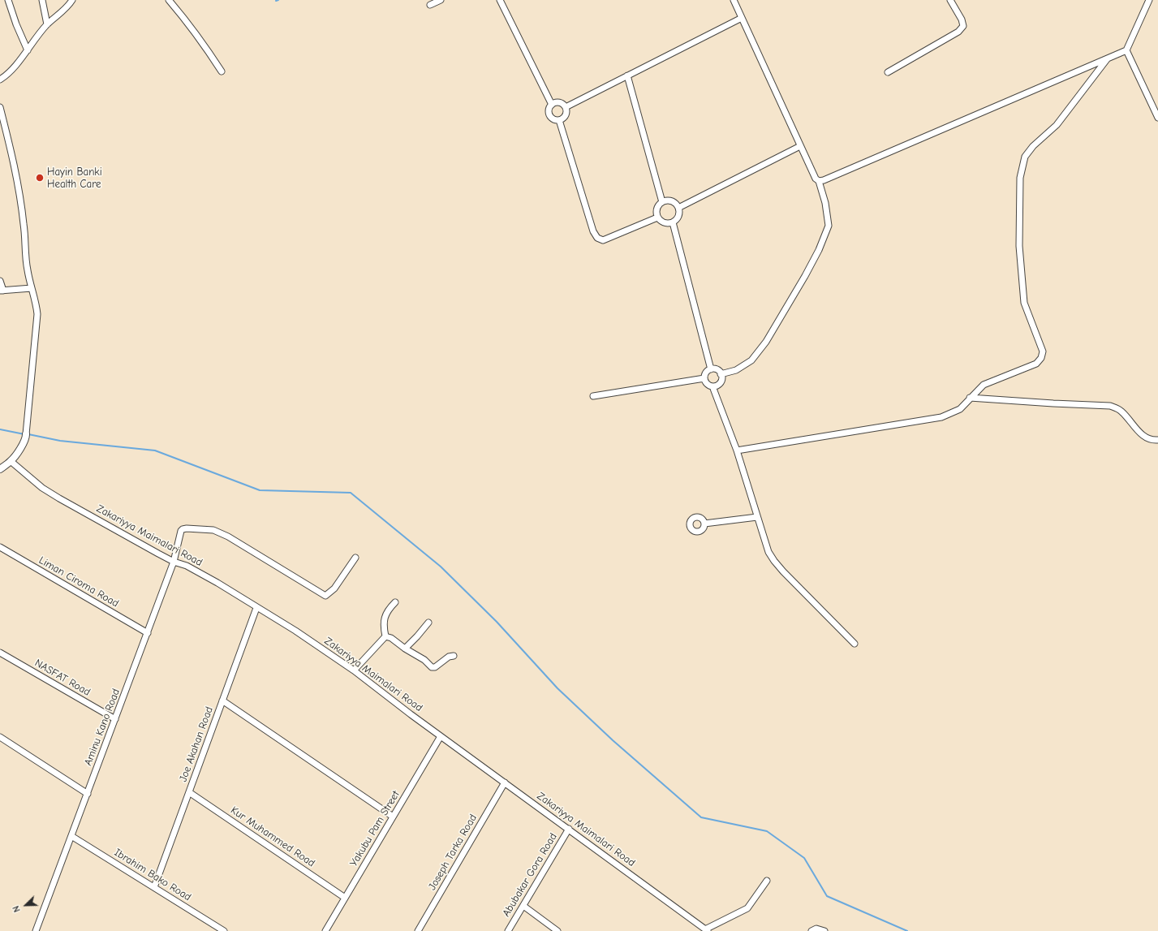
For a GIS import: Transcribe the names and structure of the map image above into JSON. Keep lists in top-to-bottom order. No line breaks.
{"streets":{"street":["Zakariyya Maimalari Road","Liman Ciroma Road","NASFAT Road","Aminu Kano Road","Joe Akahan Road","Yakubu Pam Street","Kur Muhammed Road","Joseph Tarka Road","Ibrahim Bako Road","Abubakar Gora Road"]},"crossings":[["Zakariyya Maimalari Road","Aminu Kano Road"],["Zakariyya Maimalari Road","Joe Akahan Road"],["Zakariyya Maimalari Road","Yakubu Pam Street"],["Zakariyya Maimalari Road","Joseph Tarka Road"],["Zakariyya Maimalari Road","Abubakar Gora Road"],["Liman Ciroma Road","Aminu Kano Road"],["NASFAT Road","Aminu Kano Road"],["Aminu Kano Road","Ibrahim Bako Road"],["Joe Akahan Road","Kur Muhammed Road"],["Joe Akahan Road","Ibrahim Bako Road"],["Yakubu Pam Street","Kur Muhammed Road"]],"places":["Hayin Banki Health Care"],"north":"bottom left"}
